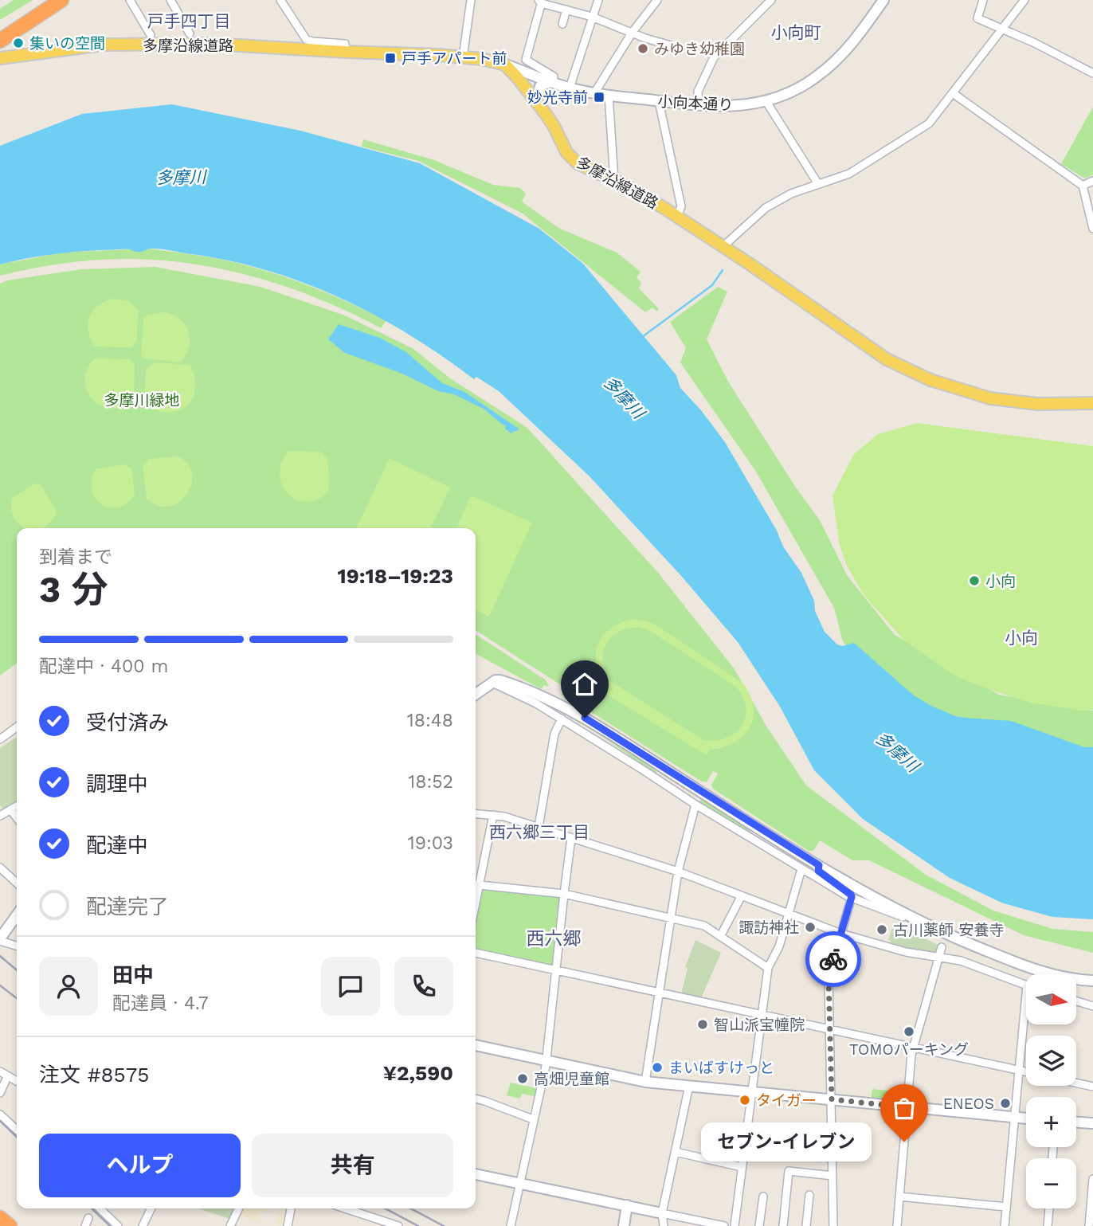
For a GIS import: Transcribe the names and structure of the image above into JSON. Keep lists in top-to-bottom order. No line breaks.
{"streets":{"main road":["多摩沿線道路"],"street":["小向本通り"]},"crossings":[["多摩沿線道路","小向本通り"]],"districts":["戸手四丁目","小向町","小向","西六郷三丁目","西六郷"],"water":["多摩川"],"parks":["多摩川緑地"],"places":{"other":["集いの空間","みゆき幼稚園","小向","諏訪神社","古川薬師 安養寺","智山派宝幢院","TOMOパーキング","まいばすけっと","高畑児童館","タイガー","ENEOS","セブン-イレブン"],"transit":["戸手アパート前","妙光寺前"]},"north":"right","page":{"heading":["3 分","到着まで","19:18–19:23"],"panel":["田中","配達員 · 4.7","注文 #8575","¥2,590"],"bar":"配達中 · 400 m","list":[["受付済み","18:48"],["調理中","18:52"],["配達中","19:03"],"配達完了"],"map_buttons":["+","−"],"bubble":"セブン-イレブン","buttons":["ヘルプ","共有"]}}
